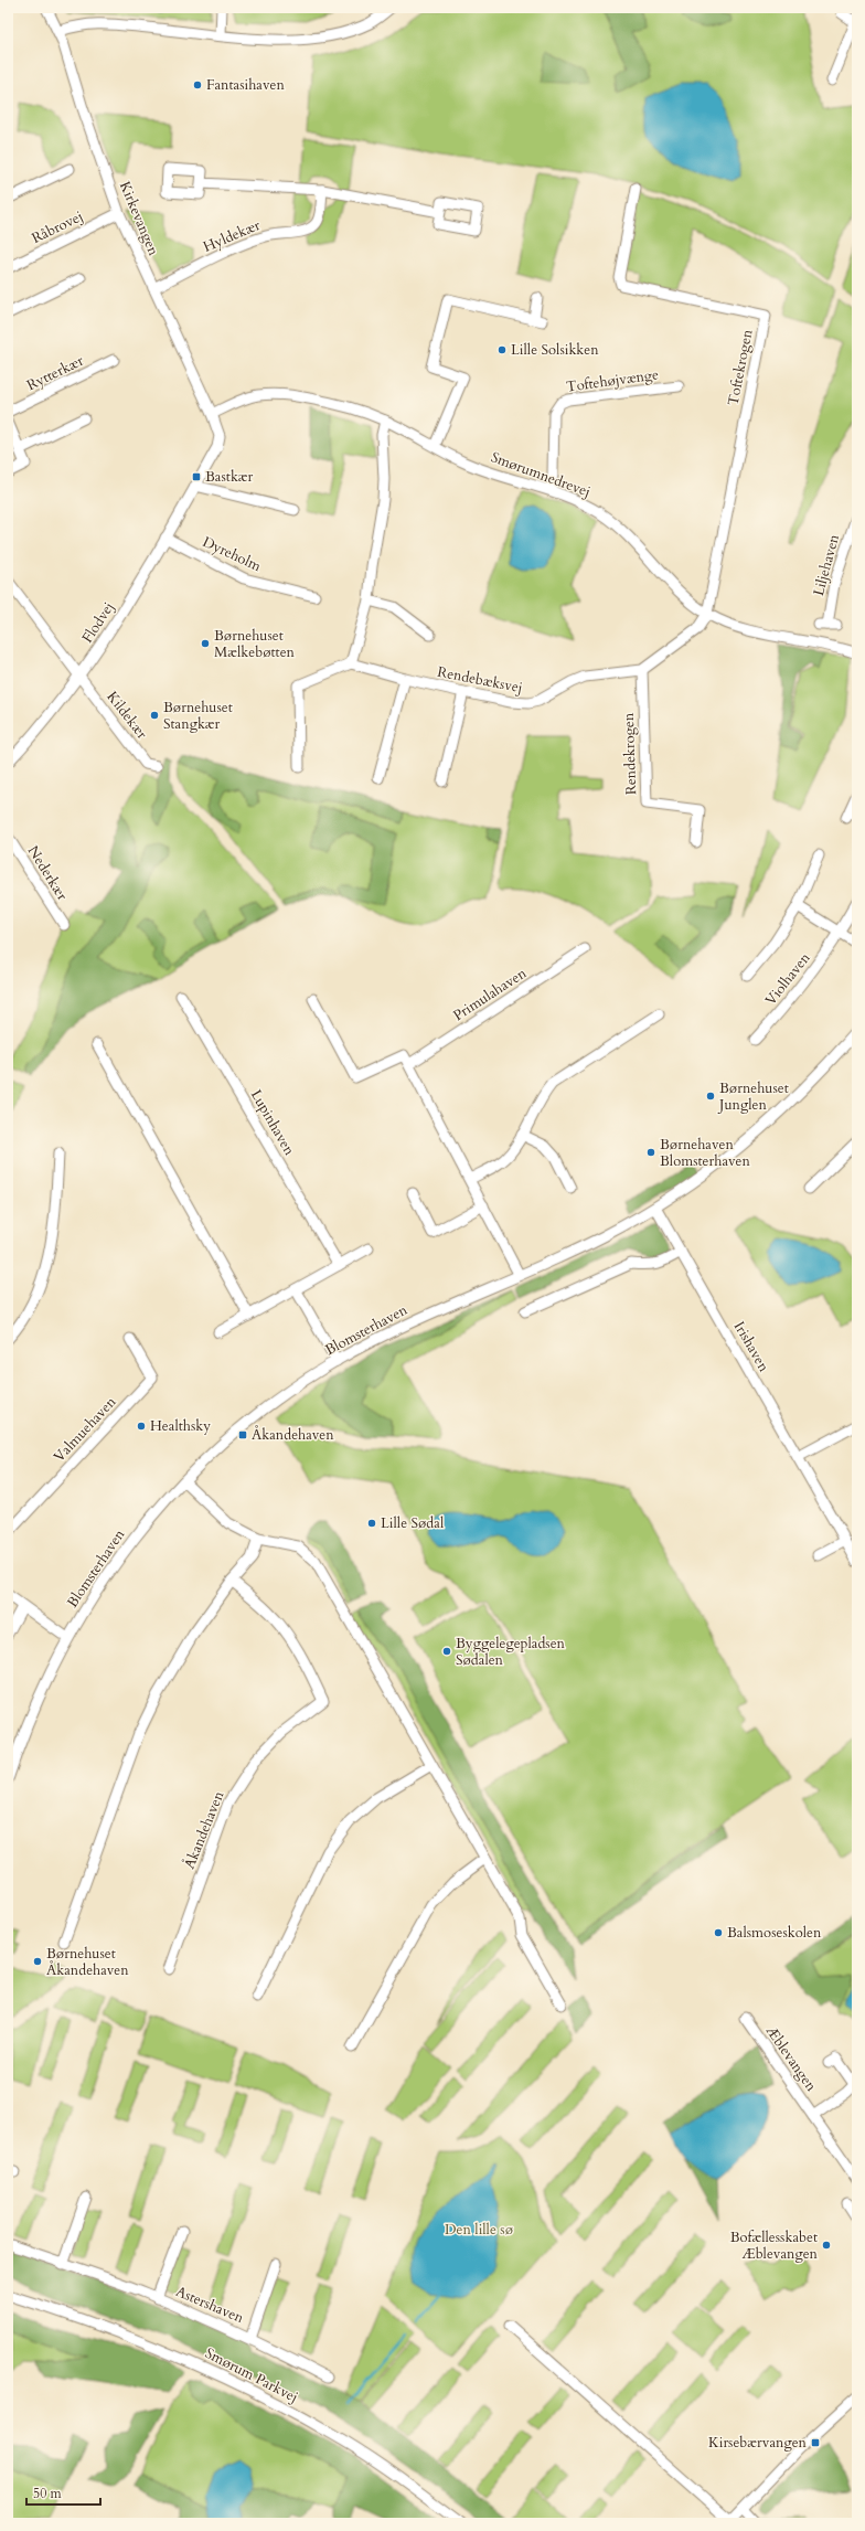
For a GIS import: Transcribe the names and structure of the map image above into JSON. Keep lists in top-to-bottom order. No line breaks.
{"streets":{"street":["Kirkevangen","Råbrovej","Hyldekær","Toftekrogen","Rytterkær","Toftehøjvænge","Smørumnedrevej","Dyreholm","Liljehaven","Flodvej","Rendebæksvej","Kildekær","Rendekrogen","Nederkær","Violhaven","Primulahaven","Lupinhaven","Blomsterhaven","Irishaven","Valmuehaven","Åkandehaven","Æblevangen","Astershaven","Smørum Parkvej"]},"crossings":[["Kirkevangen","Råbrovej"],["Kirkevangen","Hyldekær"],["Kirkevangen","Smørumnedrevej"],["Kirkevangen","Flodvej"],["Toftekrogen","Smørumnedrevej"],["Toftekrogen","Rendebæksvej"],["Toftehøjvænge","Smørumnedrevej"],["Smørumnedrevej","Rendebæksvej"],["Dyreholm","Flodvej"],["Flodvej","Kildekær"],["Rendebæksvej","Rendekrogen"],["Blomsterhaven","Irishaven"]],"parks":["Den lille sø"],"places":{"other":["Fantasihaven","Lille Solsikken","Børnehuset Mælkebøtten","Børnehuset Stangkær","Børnehuset Junglen","Børnehaven Blomsterhaven","Healthsky","Lille Sødal","Byggelegepladsen Sødalen","Balsmoseskolen","Børnehuset Åkandehaven","Bofællesskabet Æblevangen"],"transit":["Bastkær","Åkandehaven","Kirsebærvangen"]},"scale_bar":"50 m"}
